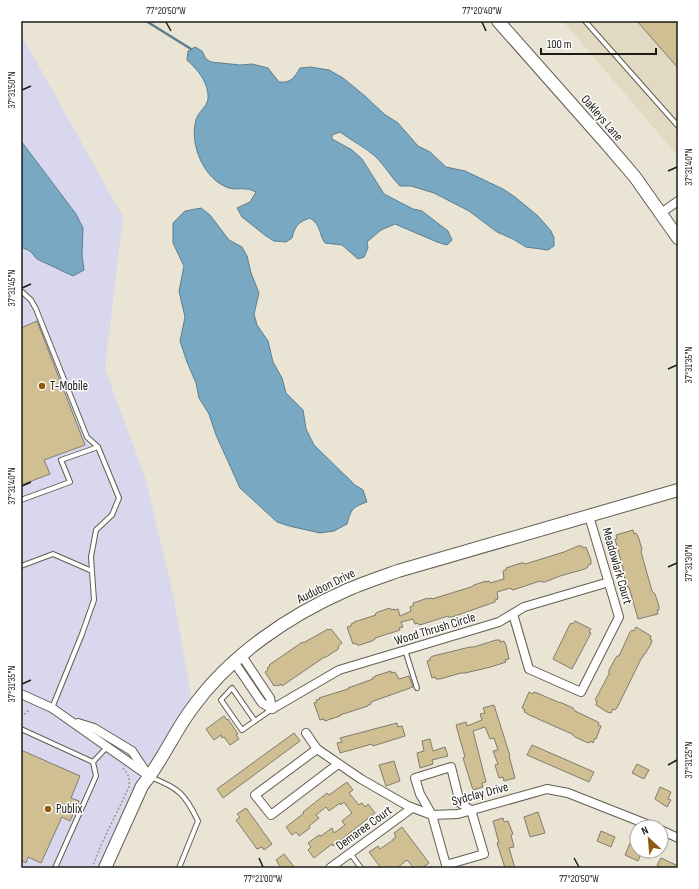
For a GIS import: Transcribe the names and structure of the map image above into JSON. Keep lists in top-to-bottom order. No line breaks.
{"streets":{"street":["Oakleys Lane","Meadowlark Court","Audubon Drive","Wood Thrush Circle","Sydclay Drive","Demaree Court"]},"crossings":[["Meadowlark Court","Audubon Drive"],["Meadowlark Court","Wood Thrush Circle"],["Sydclay Drive","Demaree Court"]],"places":["T-Mobile","Publix"],"scale_bar":"100 m","north":"top left","coordinates":["77°20'50\"W","77°20'40\"W","37°31'50\"N","37°31'40\"N","37°31'45\"N","37°31'35\"N","37°31'30\"N","37°31'25\"N","77°21'00\"W"]}
